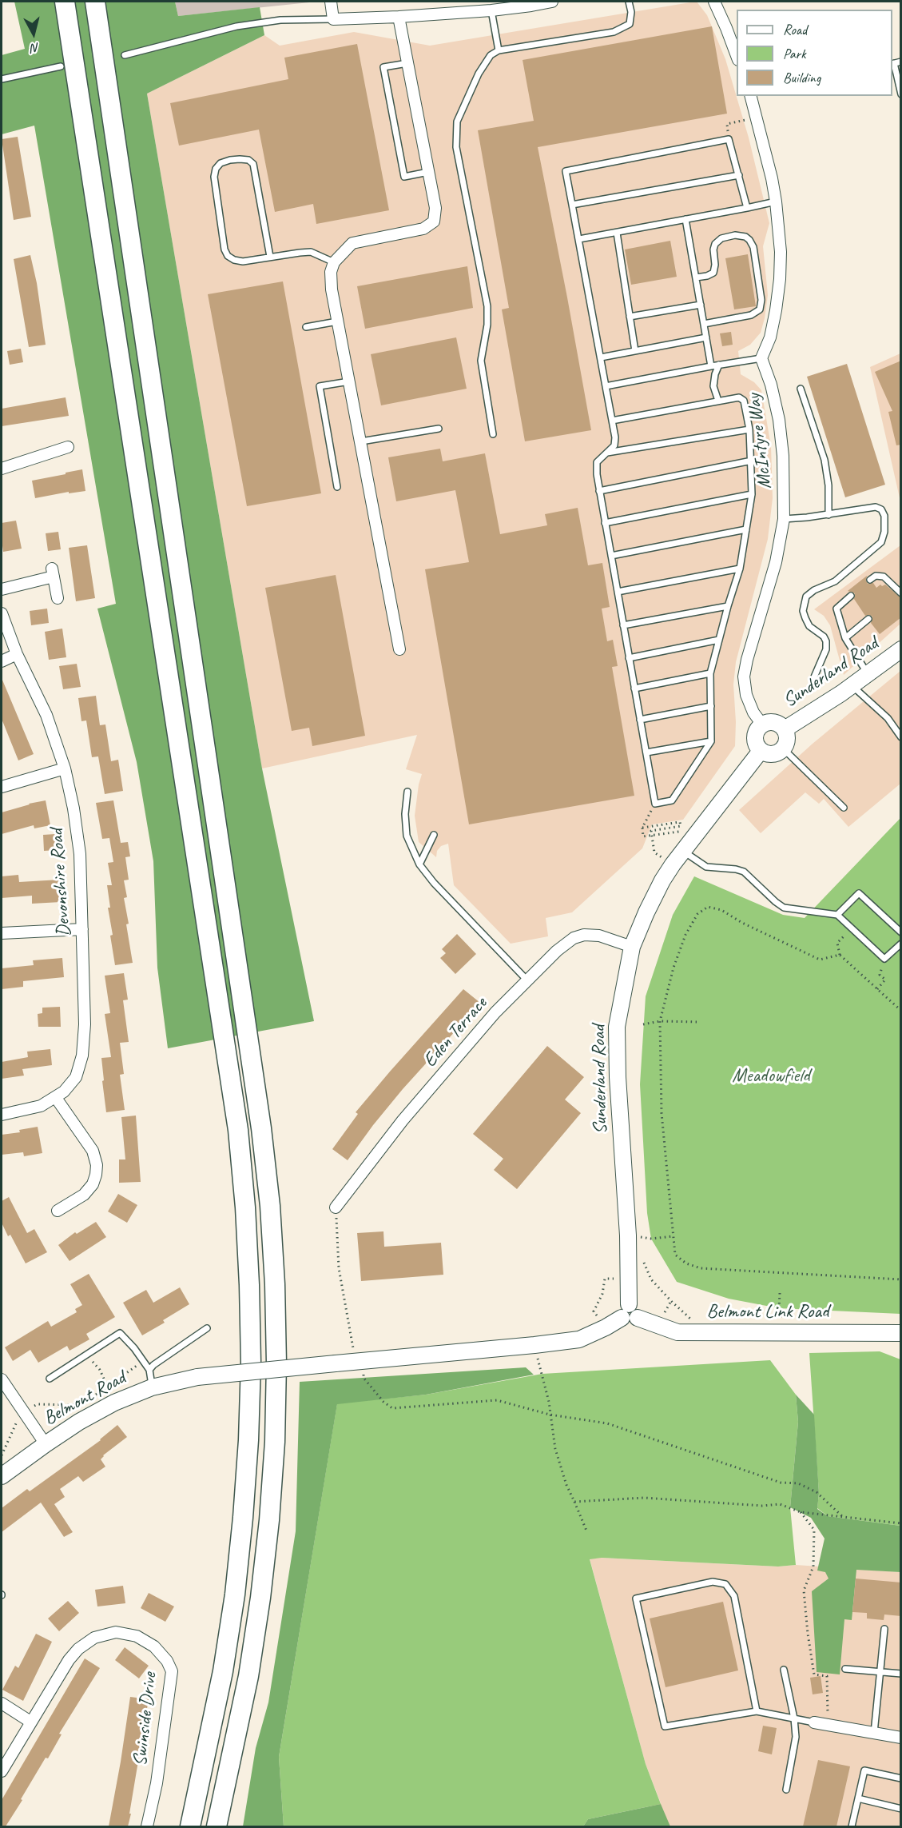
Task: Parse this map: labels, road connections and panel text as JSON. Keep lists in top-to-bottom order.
{
  "streets": {
    "street": [
      "McIntyre Way",
      "Sunderland Road",
      "Devonshire Road",
      "Eden Terrace",
      "Belmont Link Road",
      "Belmont Road",
      "Swinside Drive"
    ]
  },
  "crossings": [
    ["McIntyre Way", "Sunderland Road"],
    ["Sunderland Road", "Eden Terrace"],
    ["Sunderland Road", "Belmont Link Road"],
    ["Sunderland Road", "Belmont Road"],
    ["Belmont Link Road", "Belmont Road"]
  ],
  "parks": ["Meadowfield"],
  "legend": ["Road", "Park", "Building"],
  "north": "bottom"
}
